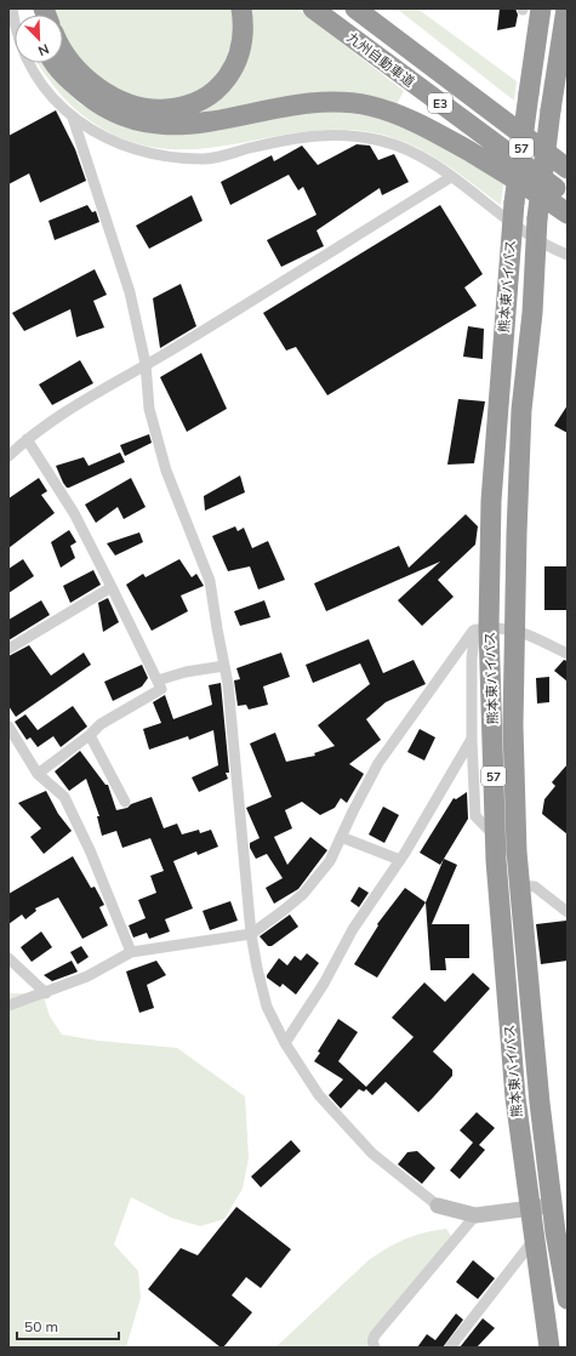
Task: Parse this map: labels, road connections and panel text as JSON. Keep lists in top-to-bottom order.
{
  "streets": {
    "highway": [
      "九州自動車道",
      "E3",
      "57",
      "熊本東バイパス"
    ]
  },
  "scale_bar": "50 m",
  "north": "bottom right"
}
